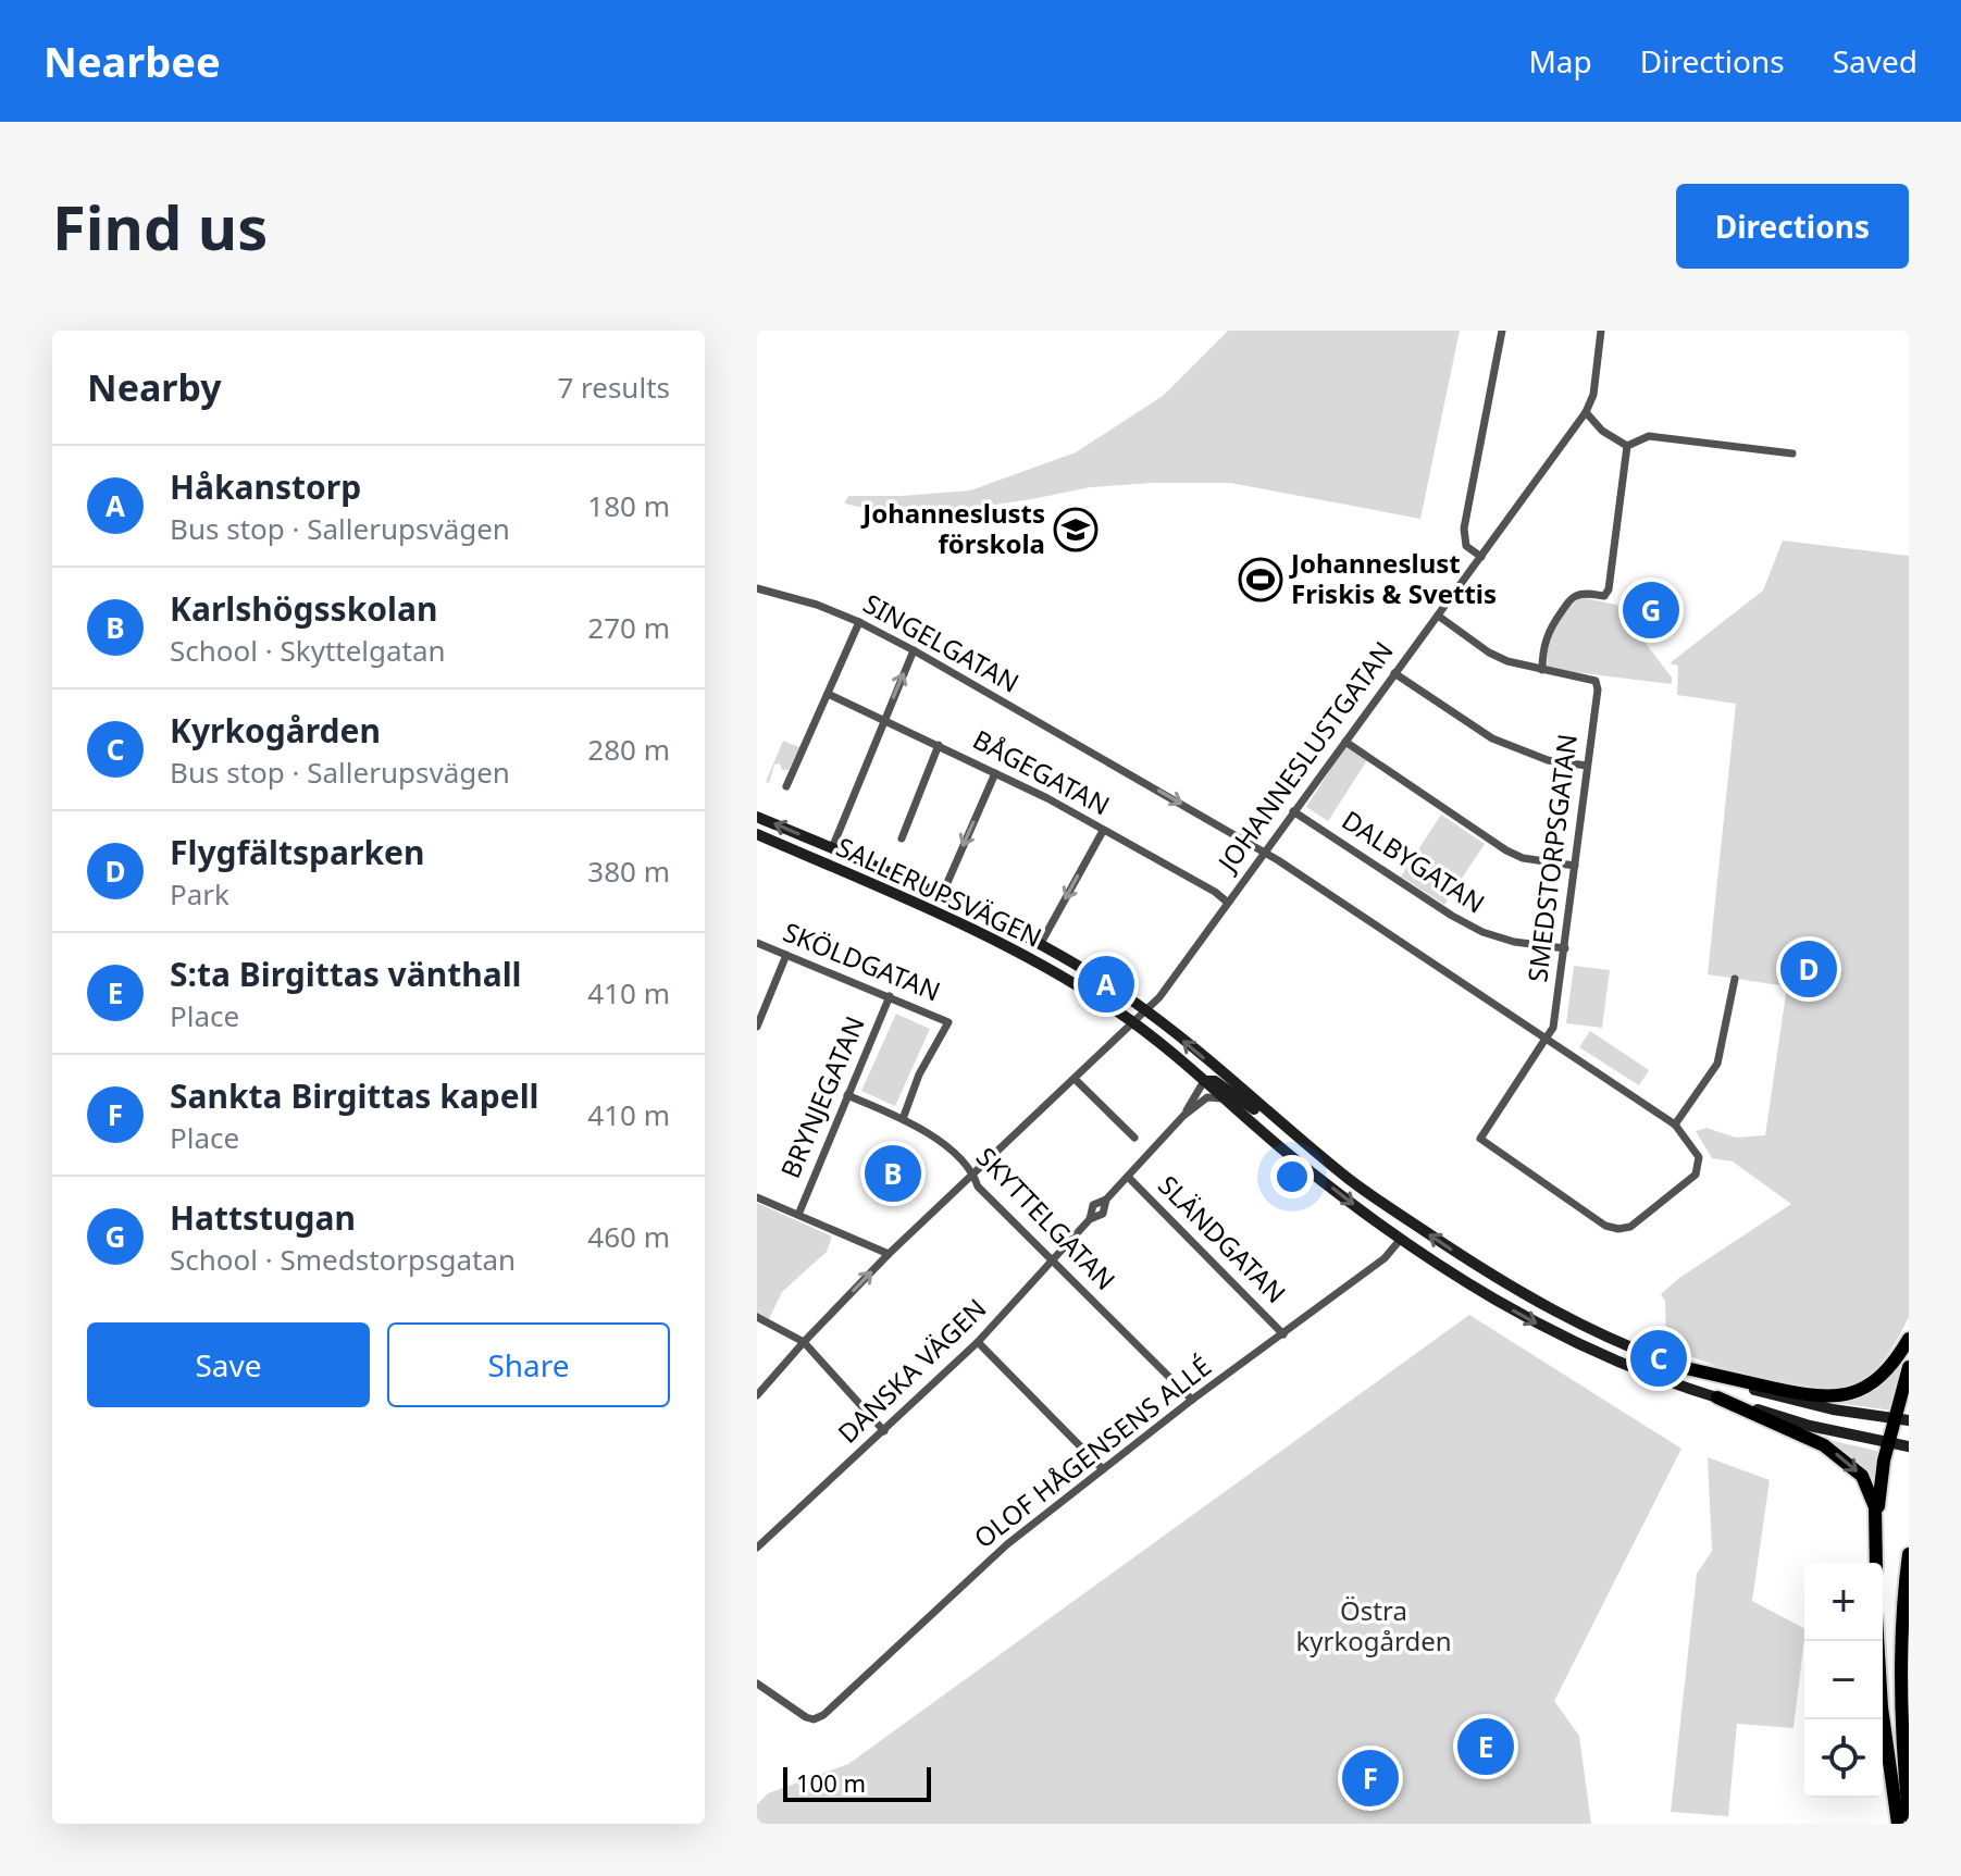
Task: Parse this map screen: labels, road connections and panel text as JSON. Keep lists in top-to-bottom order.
{
  "streets": {
    "main road": ["SALLERUPSVÄGEN"],
    "street": [
      "SINGELGATAN",
      "JOHANNESLUSTGATAN",
      "BÅGEGATAN",
      "SMEDSTORPSGATAN",
      "DALBYGATAN",
      "SKÖLDGATAN",
      "BRYNJEGATAN",
      "SKYTTELGATAN",
      "SLÄNDGATAN",
      "DANSKA VÄGEN",
      "OLOF HÅGENSENS ALLÉ"
    ]
  },
  "crossings": [
    ["SINGELGATAN", "JOHANNESLUSTGATAN"],
    ["SINGELGATAN", "SMEDSTORPSGATAN"],
    ["JOHANNESLUSTGATAN", "BÅGEGATAN"],
    ["JOHANNESLUSTGATAN", "DALBYGATAN"],
    ["JOHANNESLUSTGATAN", "SALLERUPSVÄGEN"],
    ["JOHANNESLUSTGATAN", "SKYTTELGATAN"],
    ["SMEDSTORPSGATAN", "DALBYGATAN"],
    ["SALLERUPSVÄGEN", "DANSKA VÄGEN"],
    ["SALLERUPSVÄGEN", "OLOF HÅGENSENS ALLÉ"],
    ["SKÖLDGATAN", "BRYNJEGATAN"],
    ["SKÖLDGATAN", "SKYTTELGATAN"],
    ["BRYNJEGATAN", "SKYTTELGATAN"],
    ["SKYTTELGATAN", "DANSKA VÄGEN"],
    ["SKYTTELGATAN", "OLOF HÅGENSENS ALLÉ"],
    ["SLÄNDGATAN", "DANSKA VÄGEN"],
    ["SLÄNDGATAN", "OLOF HÅGENSENS ALLÉ"]
  ],
  "one_way": ["SINGELGATAN"],
  "parks": ["Östra kyrkogården"],
  "places": {
    "school or university": ["Johanneslusts förskola"],
    "sports": ["Johanneslust Friskis & Svettis"]
  },
  "scale_bar": "100 m",
  "page": {
    "header": "Nearbee",
    "nav": ["Map", "Directions", "Saved"],
    "buttons": [
      "Directions",
      ["Save", "Share"]
    ],
    "title": "Find us",
    "heading": ["Nearby", "7 results"],
    "list": [
      {
        "mark": "A",
        "name": "Håkanstorp",
        "note": "Bus stop · Sallerupsvägen",
        "value": "180 m"
      },
      {
        "mark": "B",
        "name": "Karlshögsskolan",
        "note": "School · Skyttelgatan",
        "value": "270 m"
      },
      {
        "mark": "C",
        "name": "Kyrkogården",
        "note": "Bus stop · Sallerupsvägen",
        "value": "280 m"
      },
      {
        "mark": "D",
        "name": "Flygfältsparken",
        "note": "Park",
        "value": "380 m"
      },
      {
        "mark": "E",
        "name": "S:ta Birgittas vänthall",
        "note": "Place",
        "value": "410 m"
      },
      {
        "mark": "F",
        "name": "Sankta Birgittas kapell",
        "note": "Place",
        "value": "410 m"
      },
      {
        "mark": "G",
        "name": "Hattstugan",
        "note": "School · Smedstorpsgatan",
        "value": "460 m"
      }
    ],
    "pins": [
      "G",
      "D",
      "A",
      "B",
      "C",
      "E",
      "F"
    ],
    "map_buttons": ["+", "−"],
    "scale": "100 m"
  }
}
